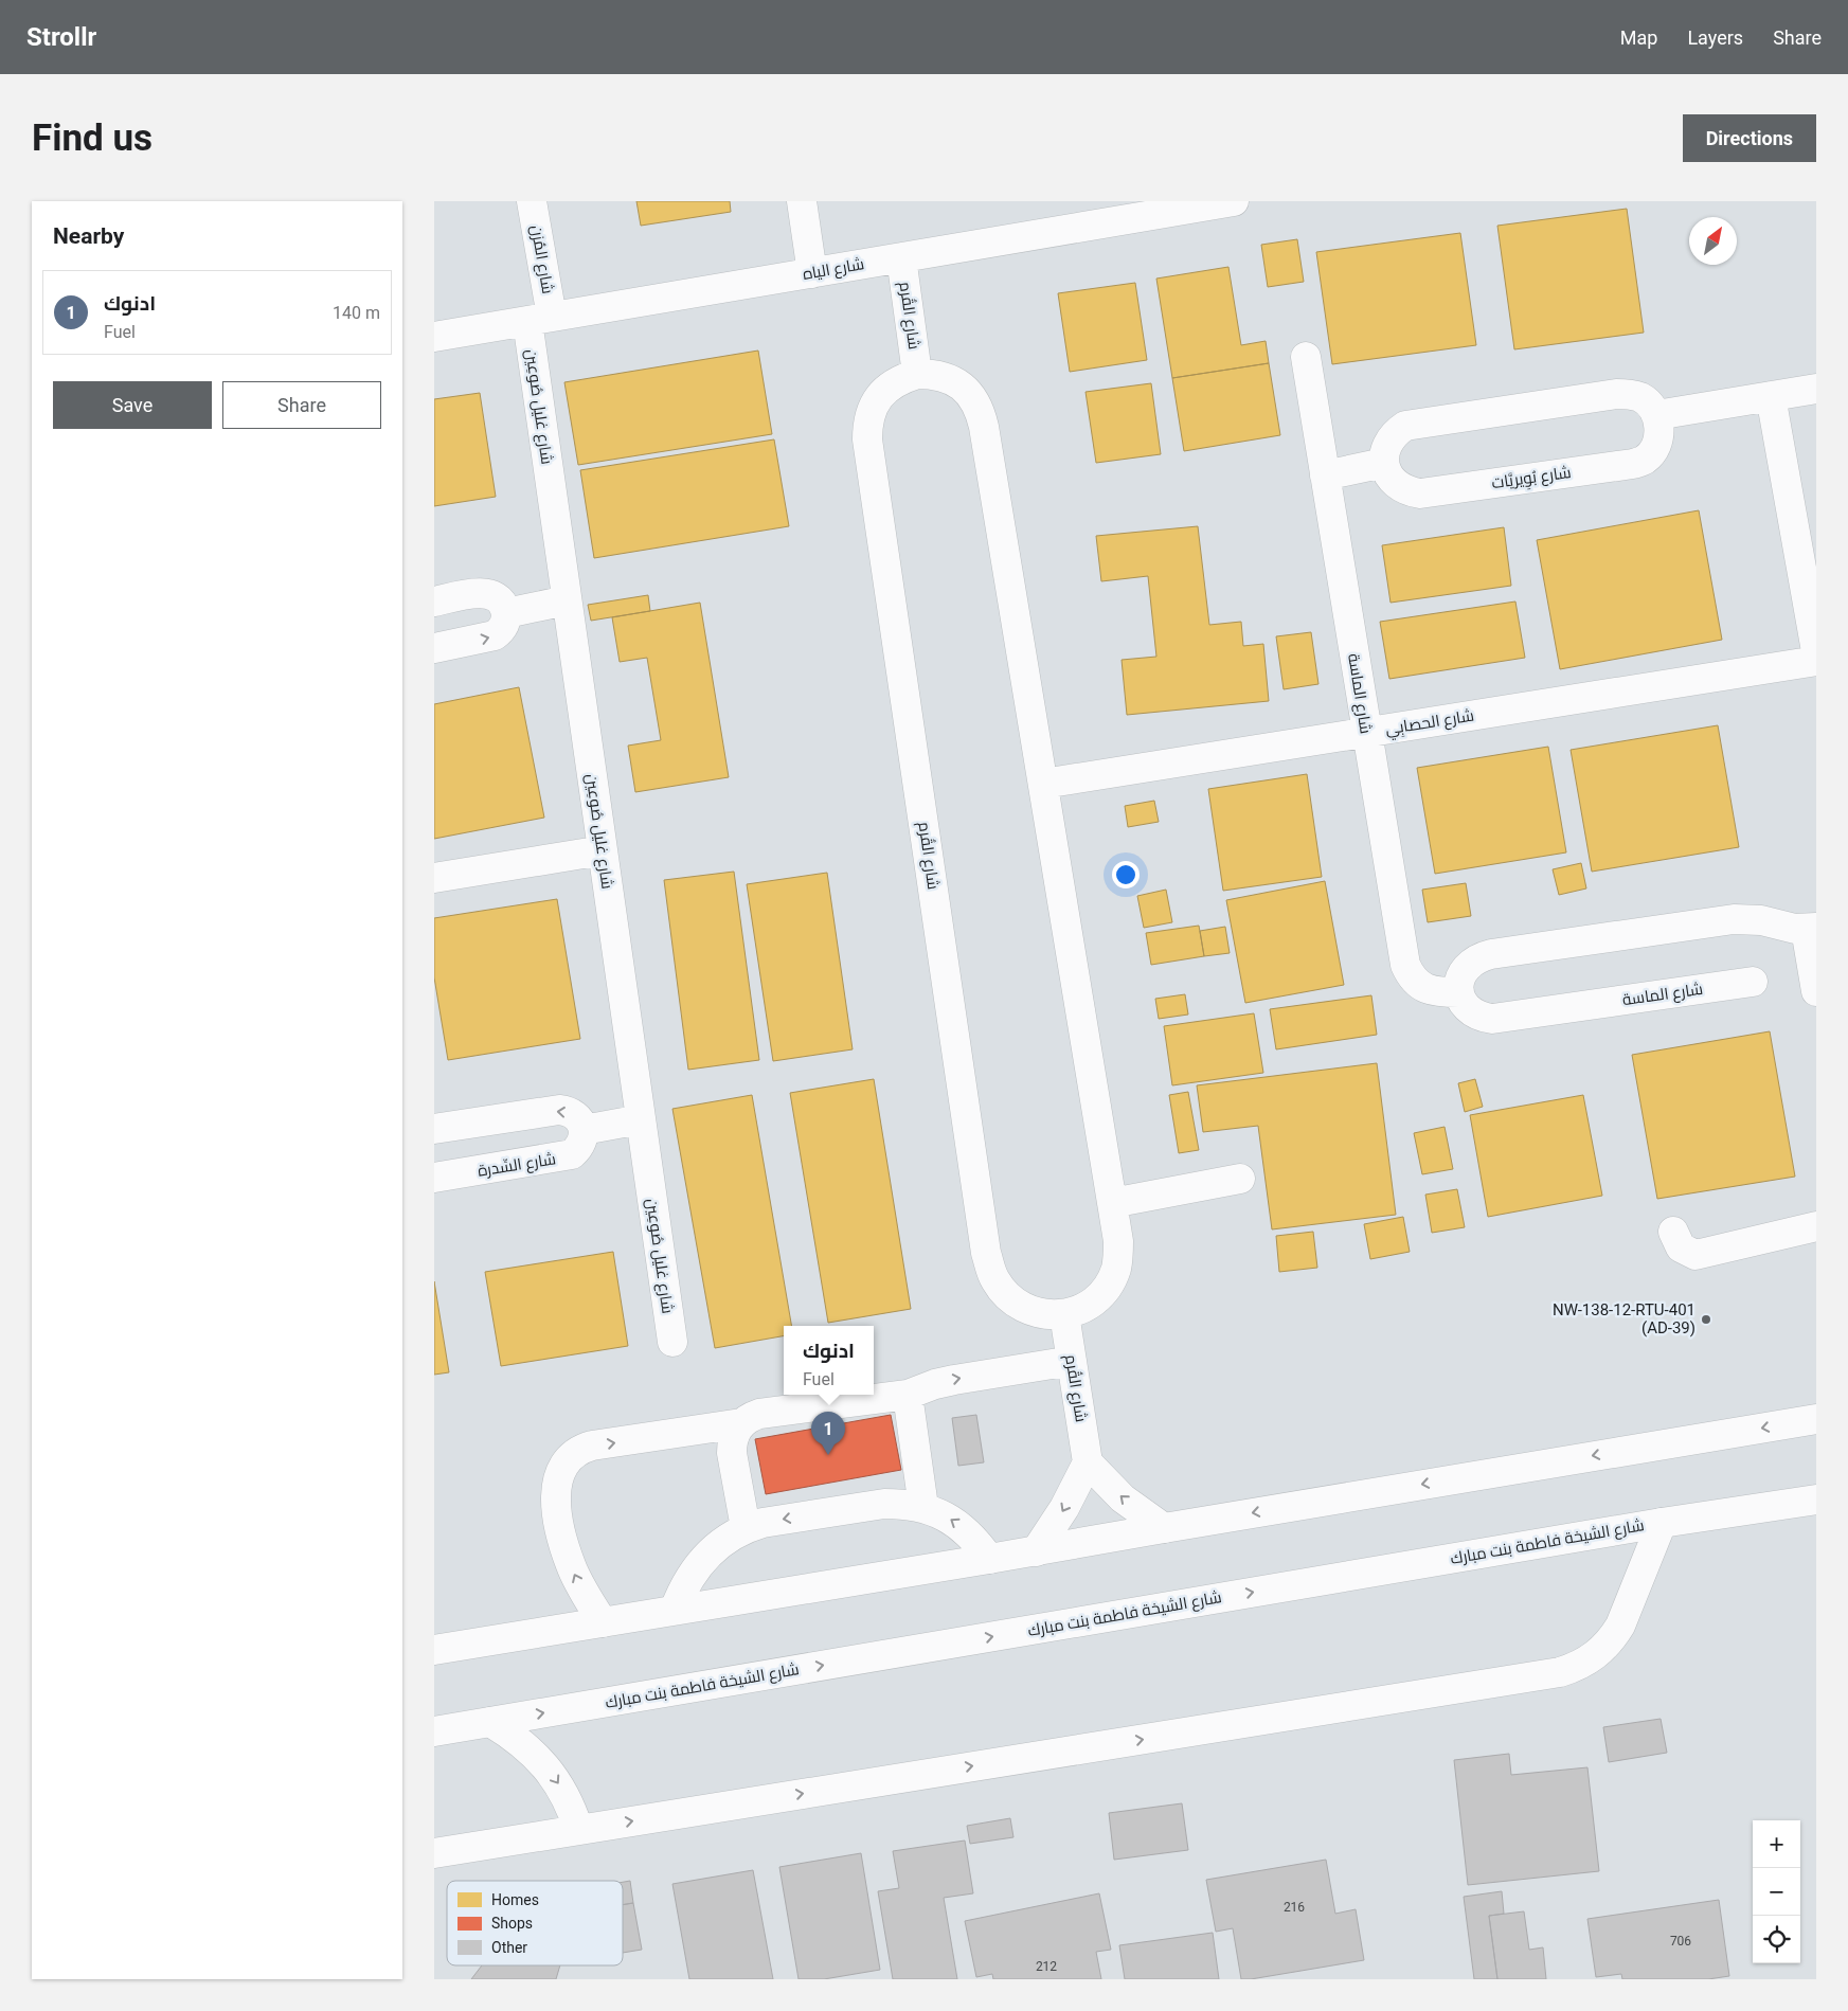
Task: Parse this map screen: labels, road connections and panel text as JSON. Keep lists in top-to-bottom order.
{
  "streets": {
    "street": [
      "شارع المُزن",
      "شارع الياه",
      "شارع القُرم",
      "شارع غليل صُوعِين",
      "شارع بُوِيريَّات",
      "شارع الماسة",
      "شارع الحصابِي",
      "شارع السِّدرة",
      "شارع الشيخة فاطمة بنت مبارك"
    ]
  },
  "crossings": [
    ["شارع المُزن", "شارع الياه"],
    ["شارع المُزن", "شارع غليل صُوعِين"],
    ["شارع الياه", "شارع القُرم"],
    ["شارع الياه", "شارع غليل صُوعِين"],
    ["شارع القُرم", "شارع الحصابِي"],
    ["شارع الماسة", "شارع الحصابِي"]
  ],
  "places": ["NW-138-12-RTU-401 (AD-39)"],
  "house_numbers": ["216", "706", "212"],
  "legend": ["Homes", "Shops", "Other"],
  "north": "top right",
  "page": {
    "header": "Strollr",
    "nav": ["Map", "Layers", "Share"],
    "buttons": [
      "Directions",
      ["Save", "Share"]
    ],
    "title": "Find us",
    "heading": "Nearby",
    "list": [
      {
        "mark": "1",
        "name": "ادنوك",
        "note": "Fuel",
        "value": "140 m"
      }
    ],
    "popup": ["ادنوك", "Fuel"],
    "pins": "1",
    "map_buttons": ["+", "−"]
  }
}
